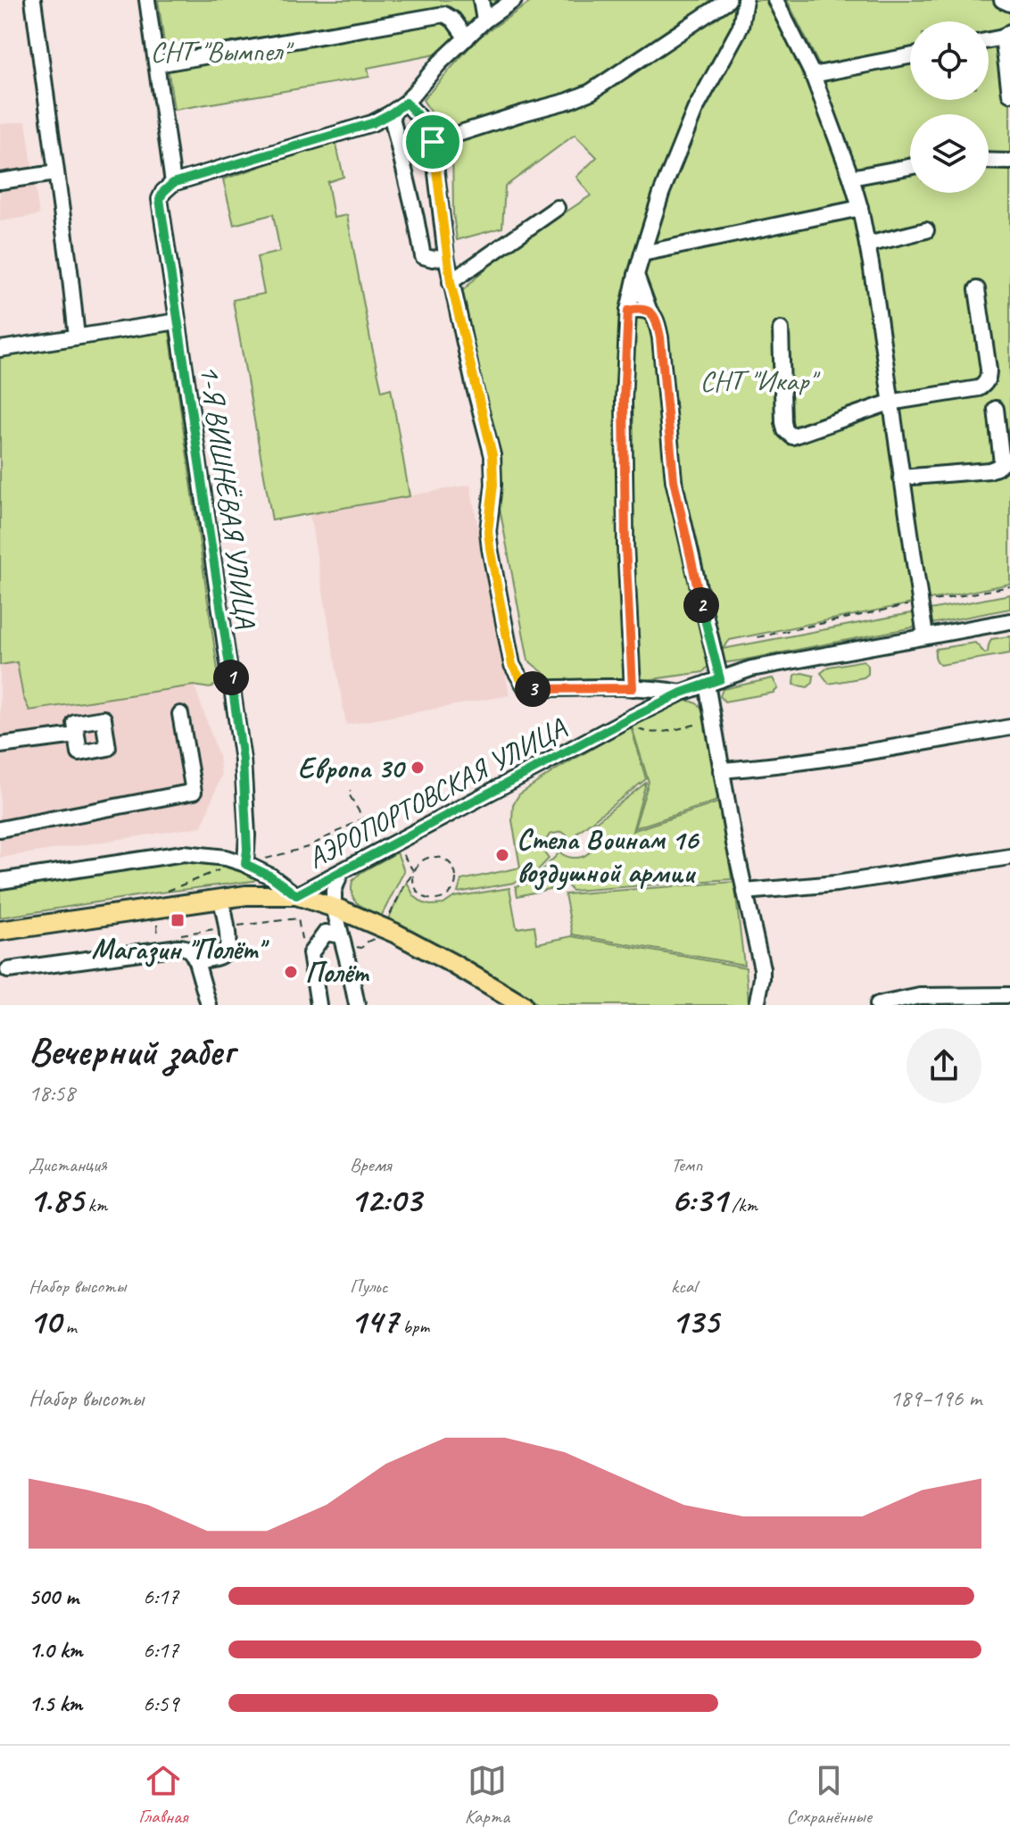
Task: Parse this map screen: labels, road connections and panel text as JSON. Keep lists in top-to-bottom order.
{
  "streets": {
    "street": ["1-Я ВИШНЁВАЯ УЛИЦА", "АЭРОПОРТОВСКАЯ УЛИЦА"]
  },
  "parks": ["СНТ \"Вымпел\"", "СНТ \"Икар\""],
  "places": {
    "other": ["Европа 30", "Стела Воинам 16 воздушной армии", "Полёт"],
    "transit": ["Магазин \"Полёт\""]
  },
  "page": {
    "pins": ["2", "1", "3"],
    "heading": ["Вечерний забег", "18:58"],
    "stats": [
      ["Дистанция", "1.85 km"],
      ["Время", "12:03"],
      ["Темп", "6:31 /km"],
      ["Набор высоты", "10 m"],
      ["Пульс", "147 bpm"],
      ["kcal", "135"]
    ],
    "chart": ["Набор высоты", "189–196 m"],
    "list": [
      {
        "name": "500 m",
        "note": "6:17"
      },
      {
        "name": "1.0 km",
        "note": "6:17"
      },
      {
        "name": "1.5 km",
        "note": "6:59"
      }
    ],
    "tabs": ["Главная", "Карта", "Сохранённые"]
  }
}
